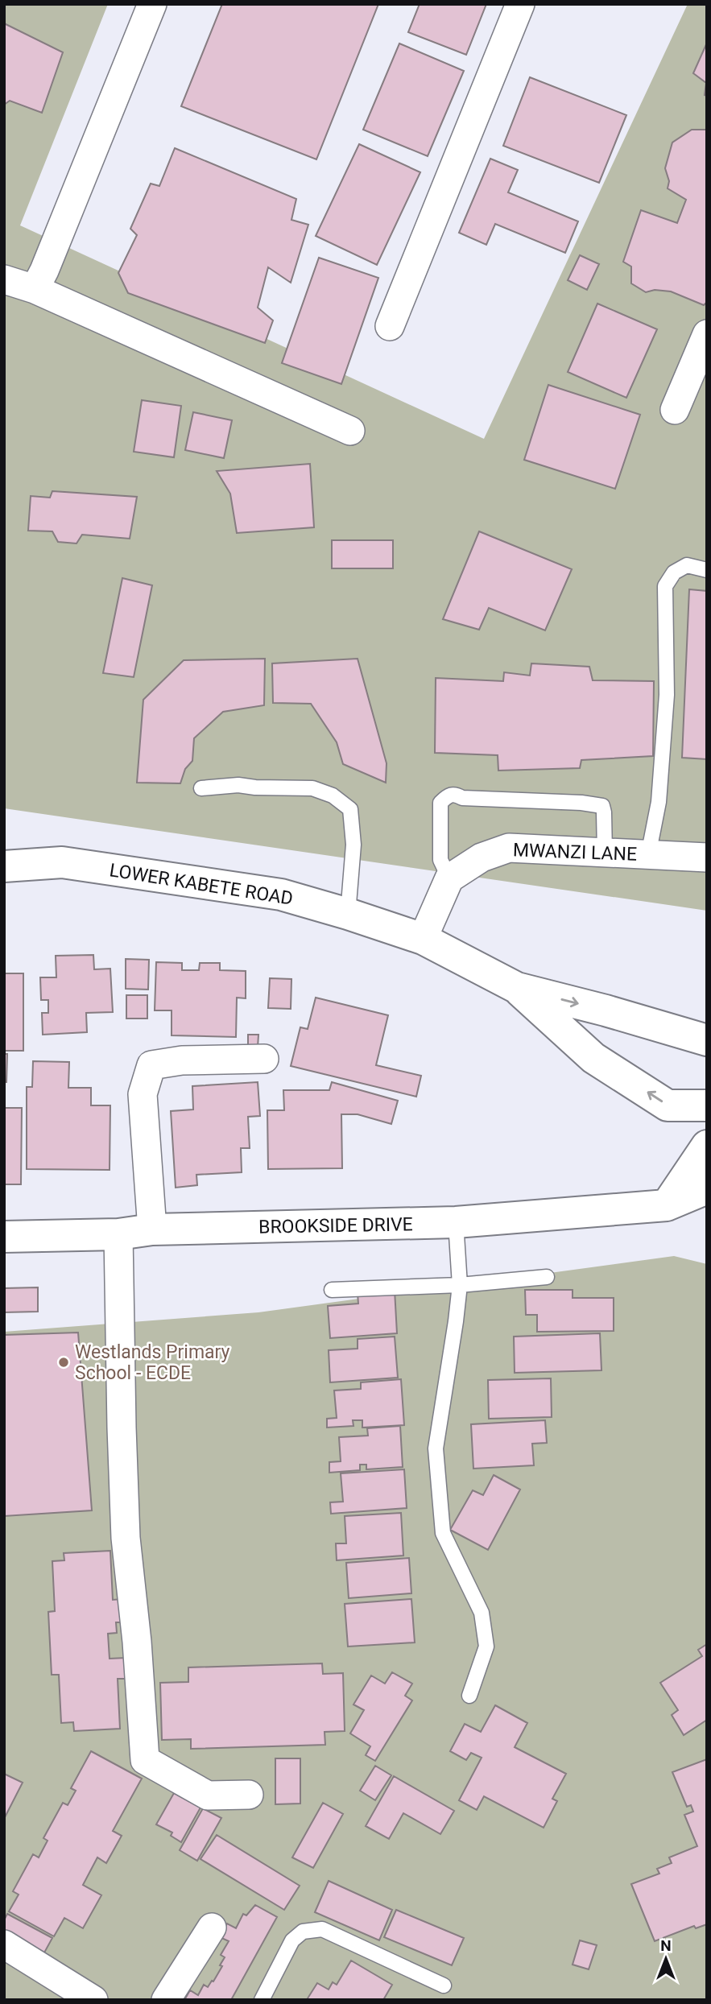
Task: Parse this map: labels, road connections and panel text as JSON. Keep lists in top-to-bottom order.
{
  "streets": {
    "main road": ["LOWER KABETE ROAD", "BROOKSIDE DRIVE"],
    "street": ["MWANZI LANE"]
  },
  "places": ["Westlands Primary School - ECDE"],
  "north": "top"
}
